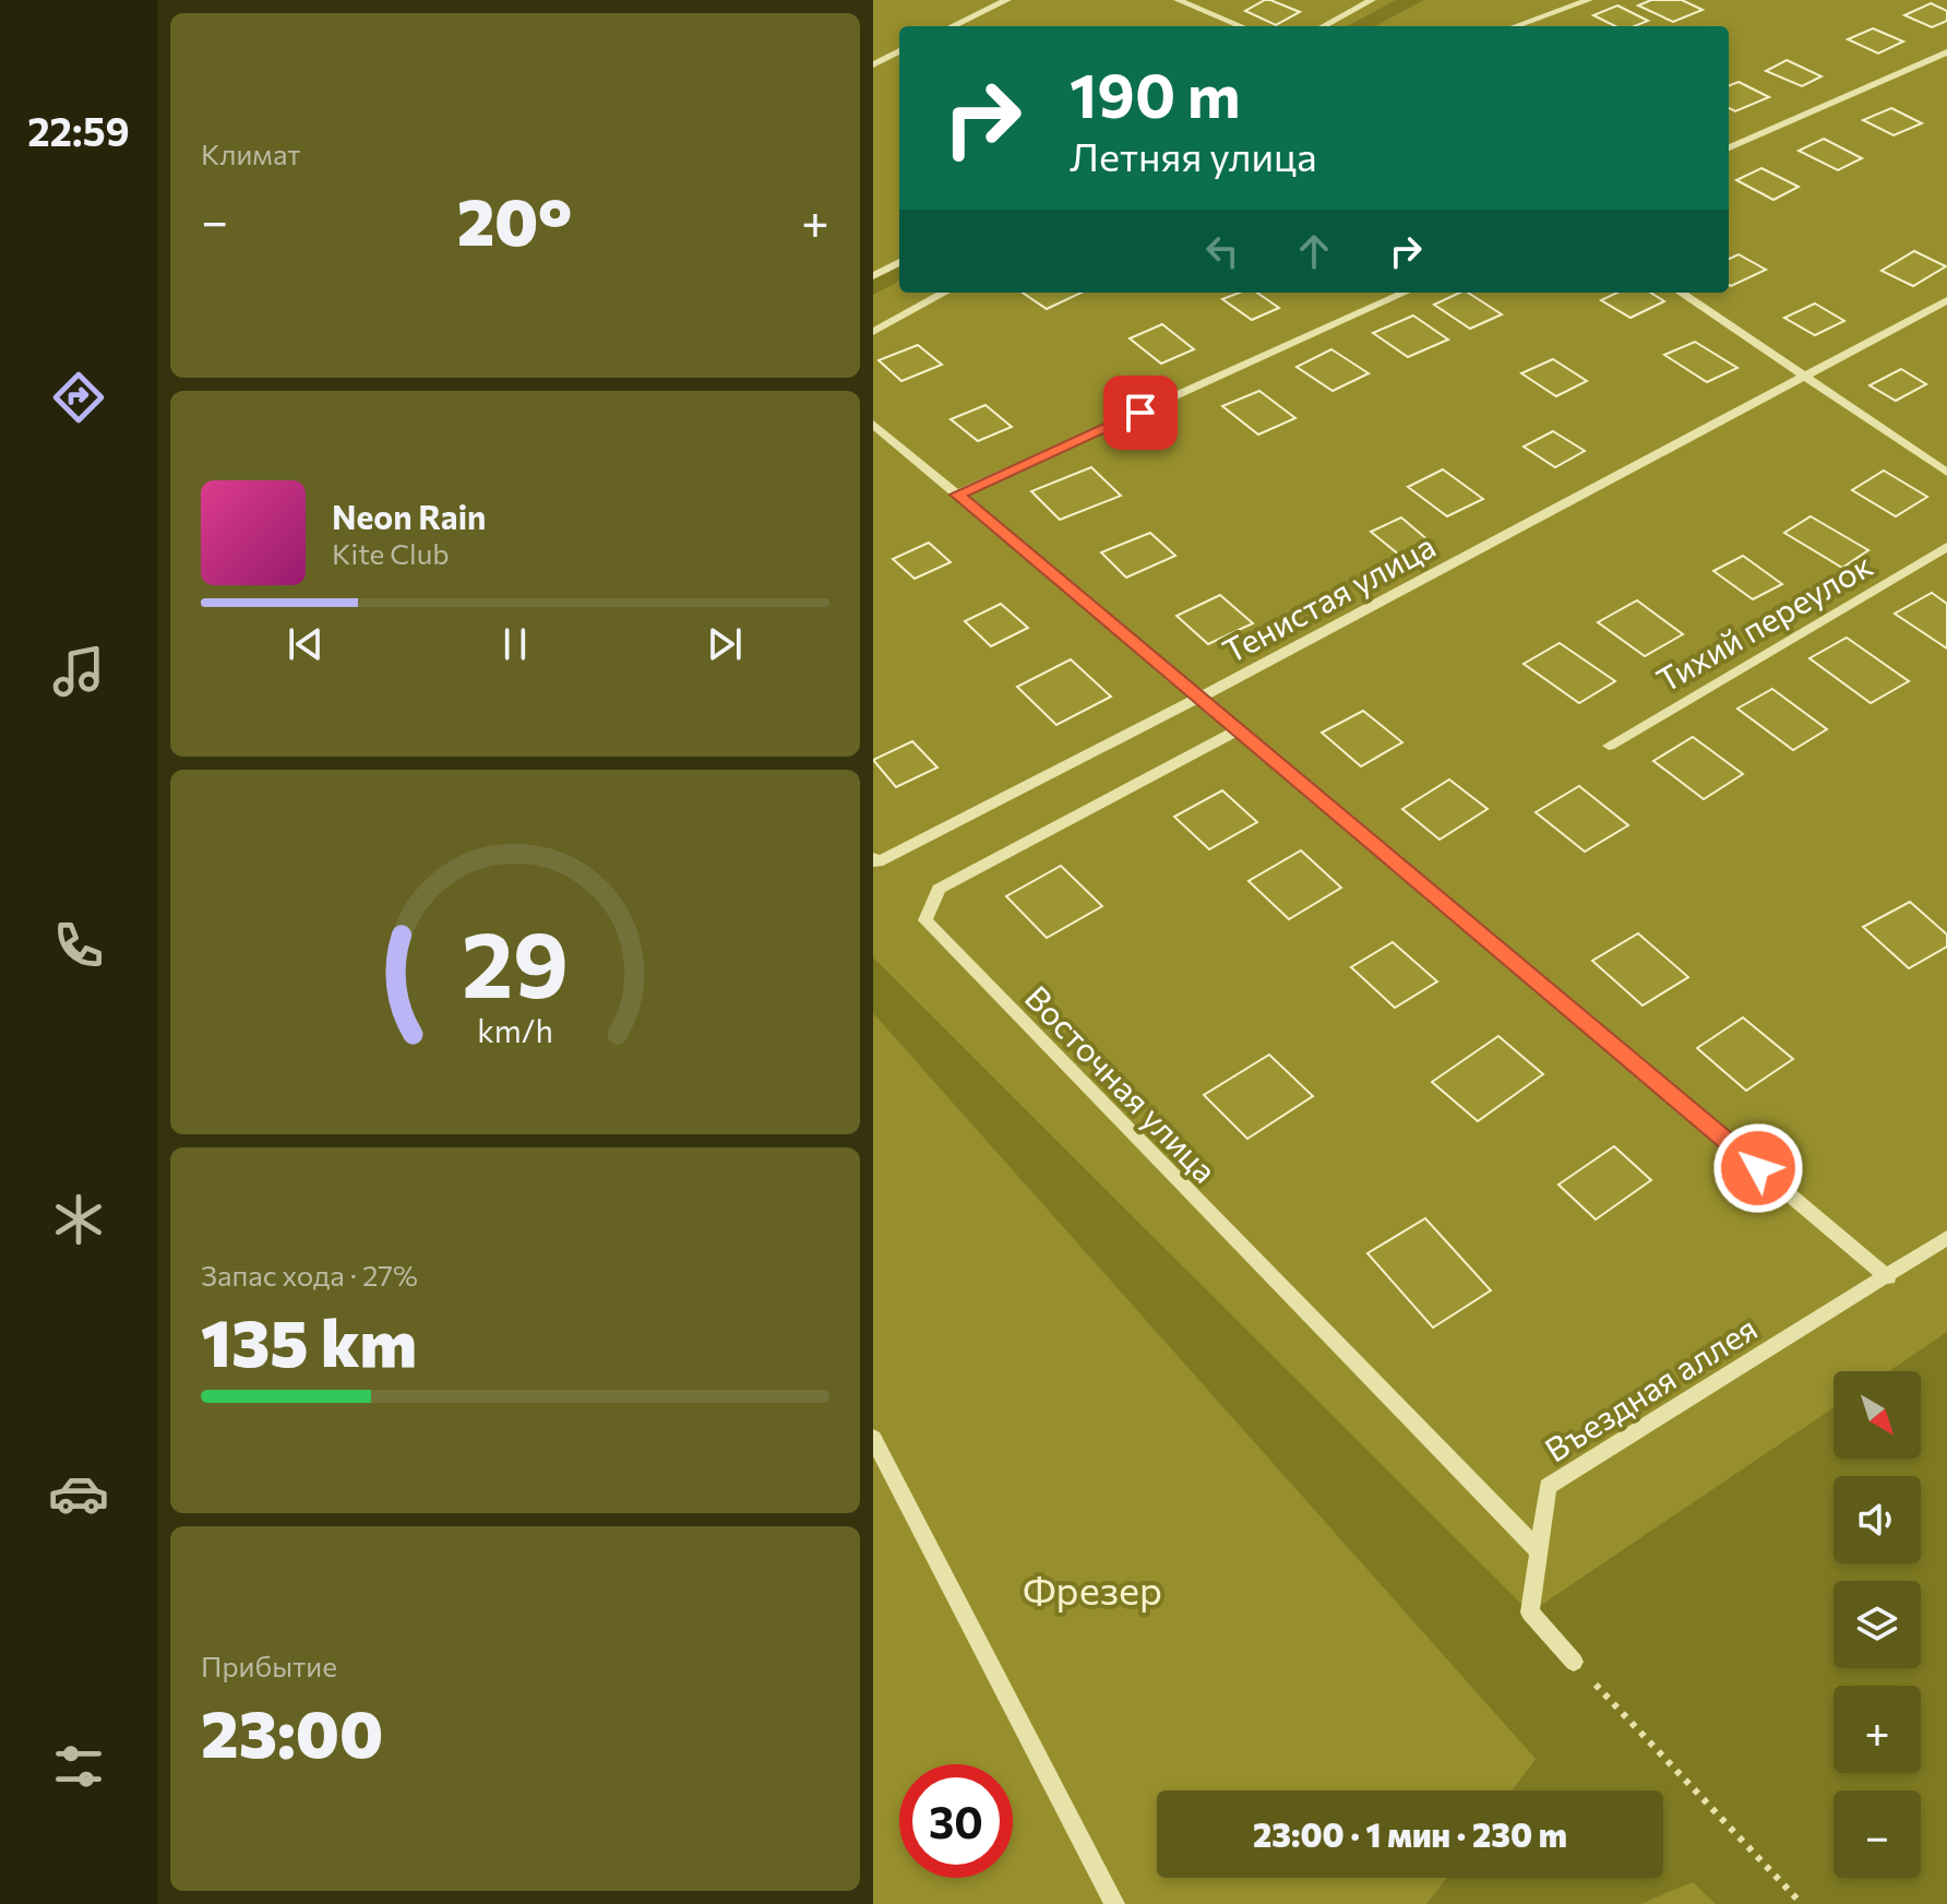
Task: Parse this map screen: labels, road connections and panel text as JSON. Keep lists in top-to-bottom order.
{
  "streets": {
    "street": [
      "Тенистая улица",
      "Тихий переулок",
      "Восточная улица",
      "Въездная аллея"
    ]
  },
  "crossings": [
    ["Восточная улица", "Въездная аллея"]
  ],
  "parks": ["Фрезер"],
  "north": "bottom right",
  "page": {
    "tabs": "22:59",
    "tile": [
      "Климат",
      ["Запас хода · 27%", "135 km"],
      ["Прибытие", "23:00"]
    ],
    "turn": ["190 m", "Летняя улица"],
    "heat": ["−", "20°", "+"],
    "song": ["Neon Rain", "Kite Club"],
    "map_buttons": ["+", "−"],
    "limit": "30",
    "trip": "23:00 · 1 мин · 230 m",
    "gauge": ["29", "km/h"]
  }
}
